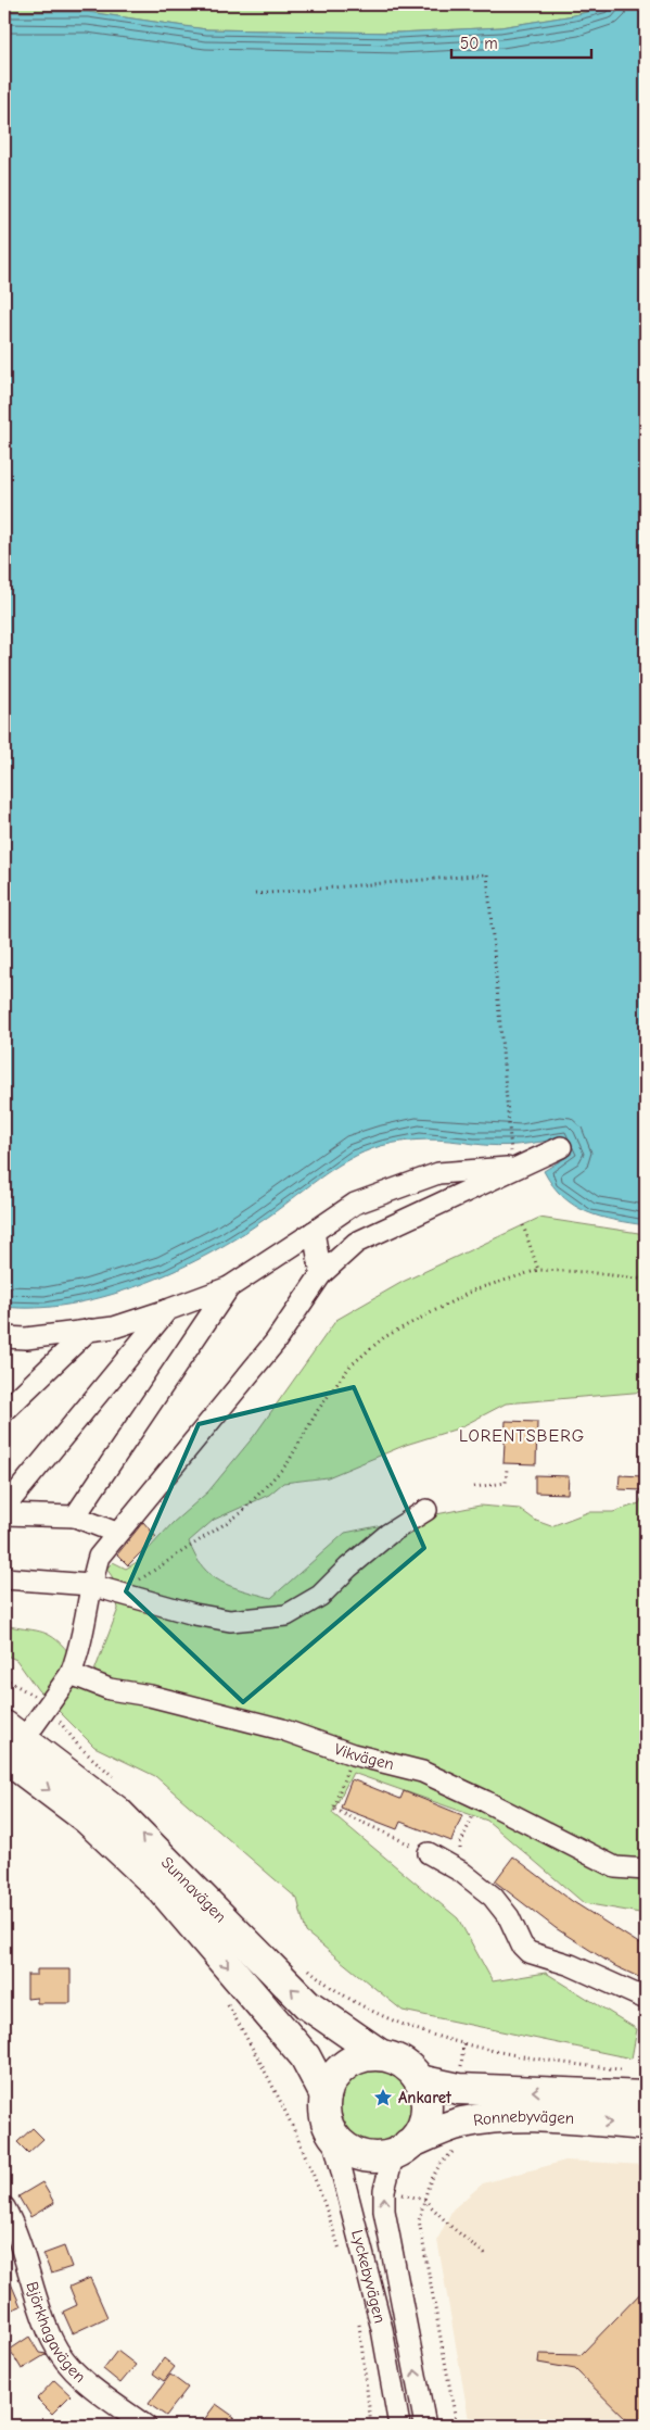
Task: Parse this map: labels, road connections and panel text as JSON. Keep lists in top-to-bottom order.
{
  "streets": {
    "highway": ["Sunnavägen", "Ronnebyvägen"],
    "street": ["Vikvägen", "Lyckebyvägen", "Björkhagavägen"]
  },
  "crossings": [
    ["Sunnavägen", "Ronnebyvägen"],
    ["Sunnavägen", "Lyckebyvägen"],
    ["Ronnebyvägen", "Lyckebyvägen"]
  ],
  "districts": ["LORENTSBERG"],
  "places": {
    "place": ["Ankaret"]
  },
  "scale_bar": "50 m"
}
